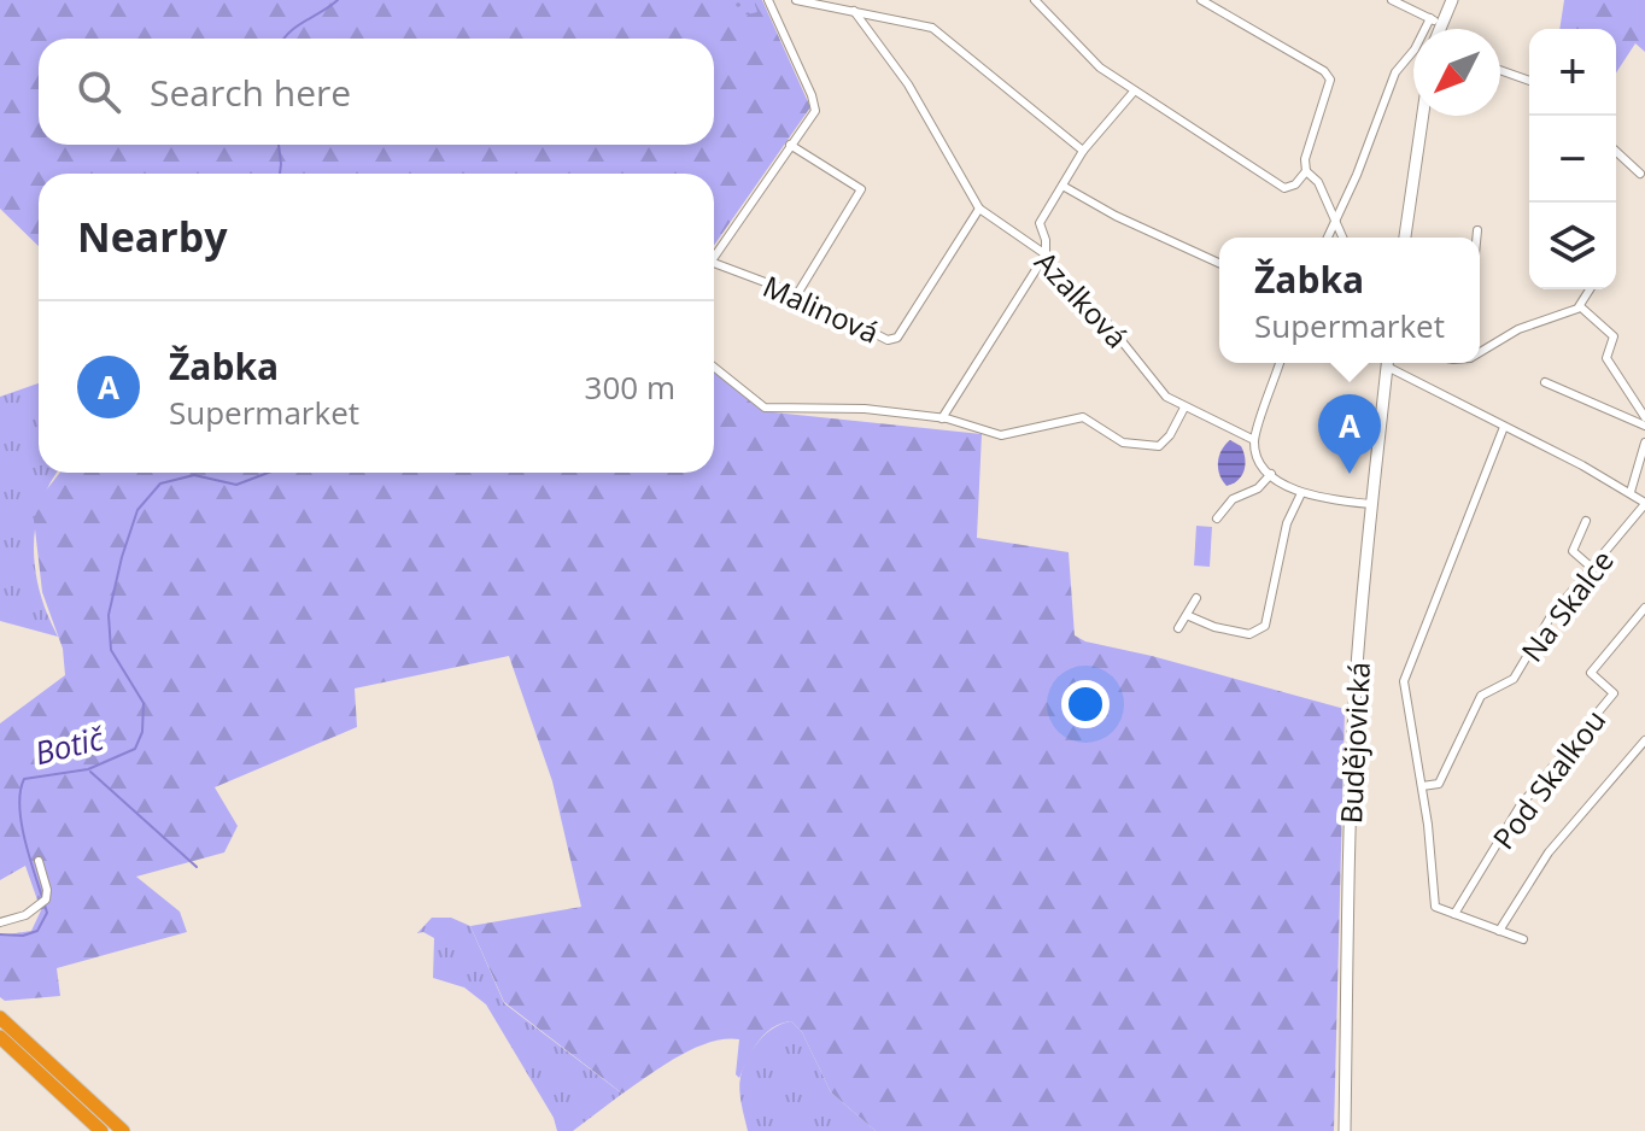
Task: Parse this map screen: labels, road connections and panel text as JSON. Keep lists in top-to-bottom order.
{
  "streets": {
    "main road": ["Budějovická"],
    "street": [
      "Azalková",
      "Malinová",
      "Na Skalce",
      "Pod Skalkou"
    ]
  },
  "crossings": [
    ["Azalková", "Malinová"]
  ],
  "water": ["Botič"],
  "north": "bottom left",
  "page": {
    "map_buttons": ["+", "−"],
    "search": "Search here",
    "heading": "Nearby",
    "popup": ["Žabka", "Supermarket"],
    "list": [
      {
        "mark": "A",
        "name": "Žabka",
        "note": "Supermarket",
        "value": "300 m"
      }
    ],
    "pins": "A"
  }
}
